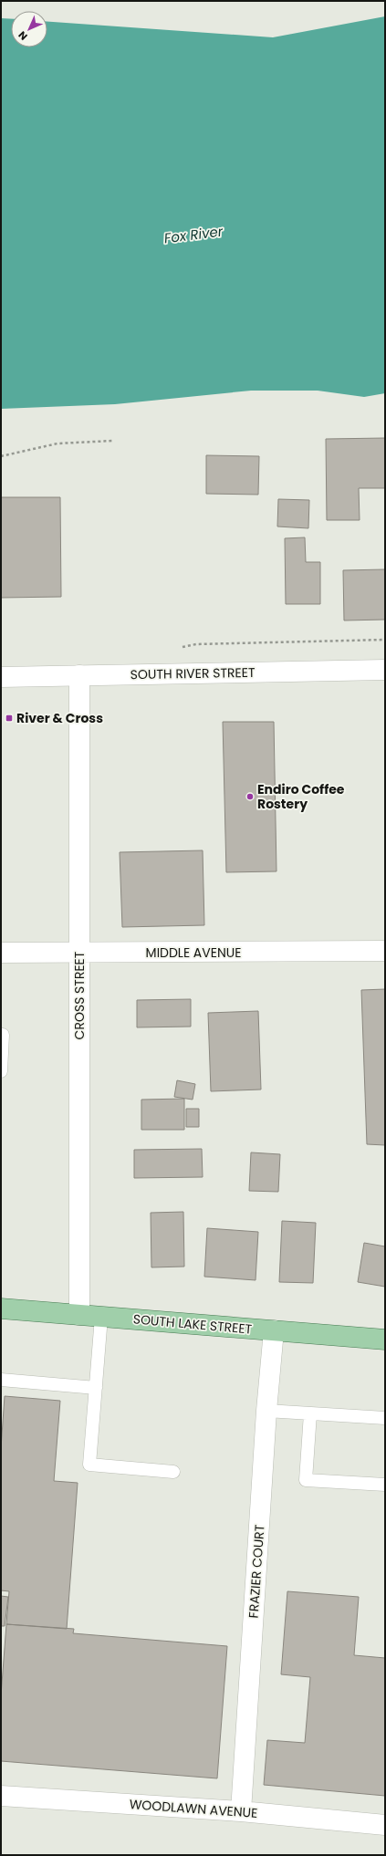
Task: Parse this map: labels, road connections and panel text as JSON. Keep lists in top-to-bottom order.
{
  "streets": {
    "main road": ["SOUTH LAKE STREET"],
    "street": [
      "SOUTH RIVER STREET",
      "MIDDLE AVENUE",
      "CROSS STREET",
      "FRAZIER COURT",
      "WOODLAWN AVENUE"
    ]
  },
  "crossings": [
    ["SOUTH RIVER STREET", "CROSS STREET"],
    ["MIDDLE AVENUE", "CROSS STREET"],
    ["CROSS STREET", "SOUTH LAKE STREET"],
    ["SOUTH LAKE STREET", "FRAZIER COURT"],
    ["FRAZIER COURT", "WOODLAWN AVENUE"]
  ],
  "water": ["Fox River"],
  "places": {
    "transit": ["River & Cross"],
    "other": ["Endiro Coffee Rostery"]
  },
  "north": "bottom left"
}
